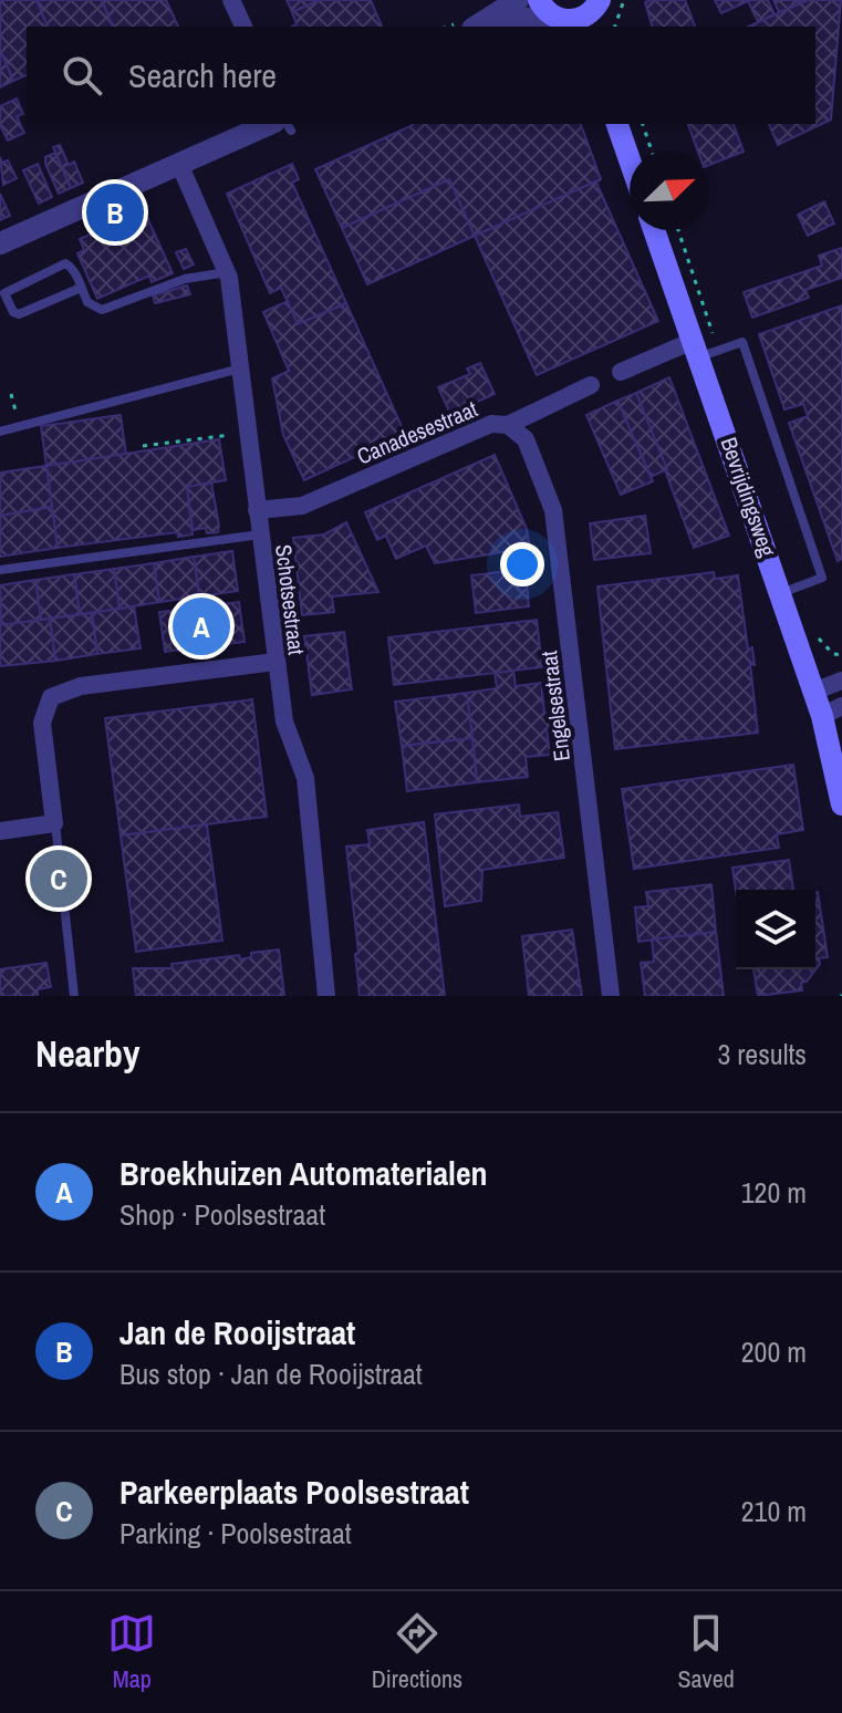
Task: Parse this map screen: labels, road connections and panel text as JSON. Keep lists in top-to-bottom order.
{
  "streets": {
    "main road": ["Bevrijdingsweg"],
    "street": ["Canadesestraat", "Schotsestraat", "Engelsestraat"]
  },
  "crossings": [
    ["Canadesestraat", "Schotsestraat"],
    ["Canadesestraat", "Engelsestraat"]
  ],
  "north": "top right",
  "page": {
    "search": "Search here",
    "pins": ["B", "A", "C"],
    "heading": ["Nearby", "3 results"],
    "list": [
      {
        "mark": "A",
        "name": "Broekhuizen Automaterialen",
        "note": "Shop · Poolsestraat",
        "value": "120 m"
      },
      {
        "mark": "B",
        "name": "Jan de Rooijstraat",
        "note": "Bus stop · Jan de Rooijstraat",
        "value": "200 m"
      },
      {
        "mark": "C",
        "name": "Parkeerplaats Poolsestraat",
        "note": "Parking · Poolsestraat",
        "value": "210 m"
      }
    ],
    "nav": ["Map", "Directions", "Saved"]
  }
}
